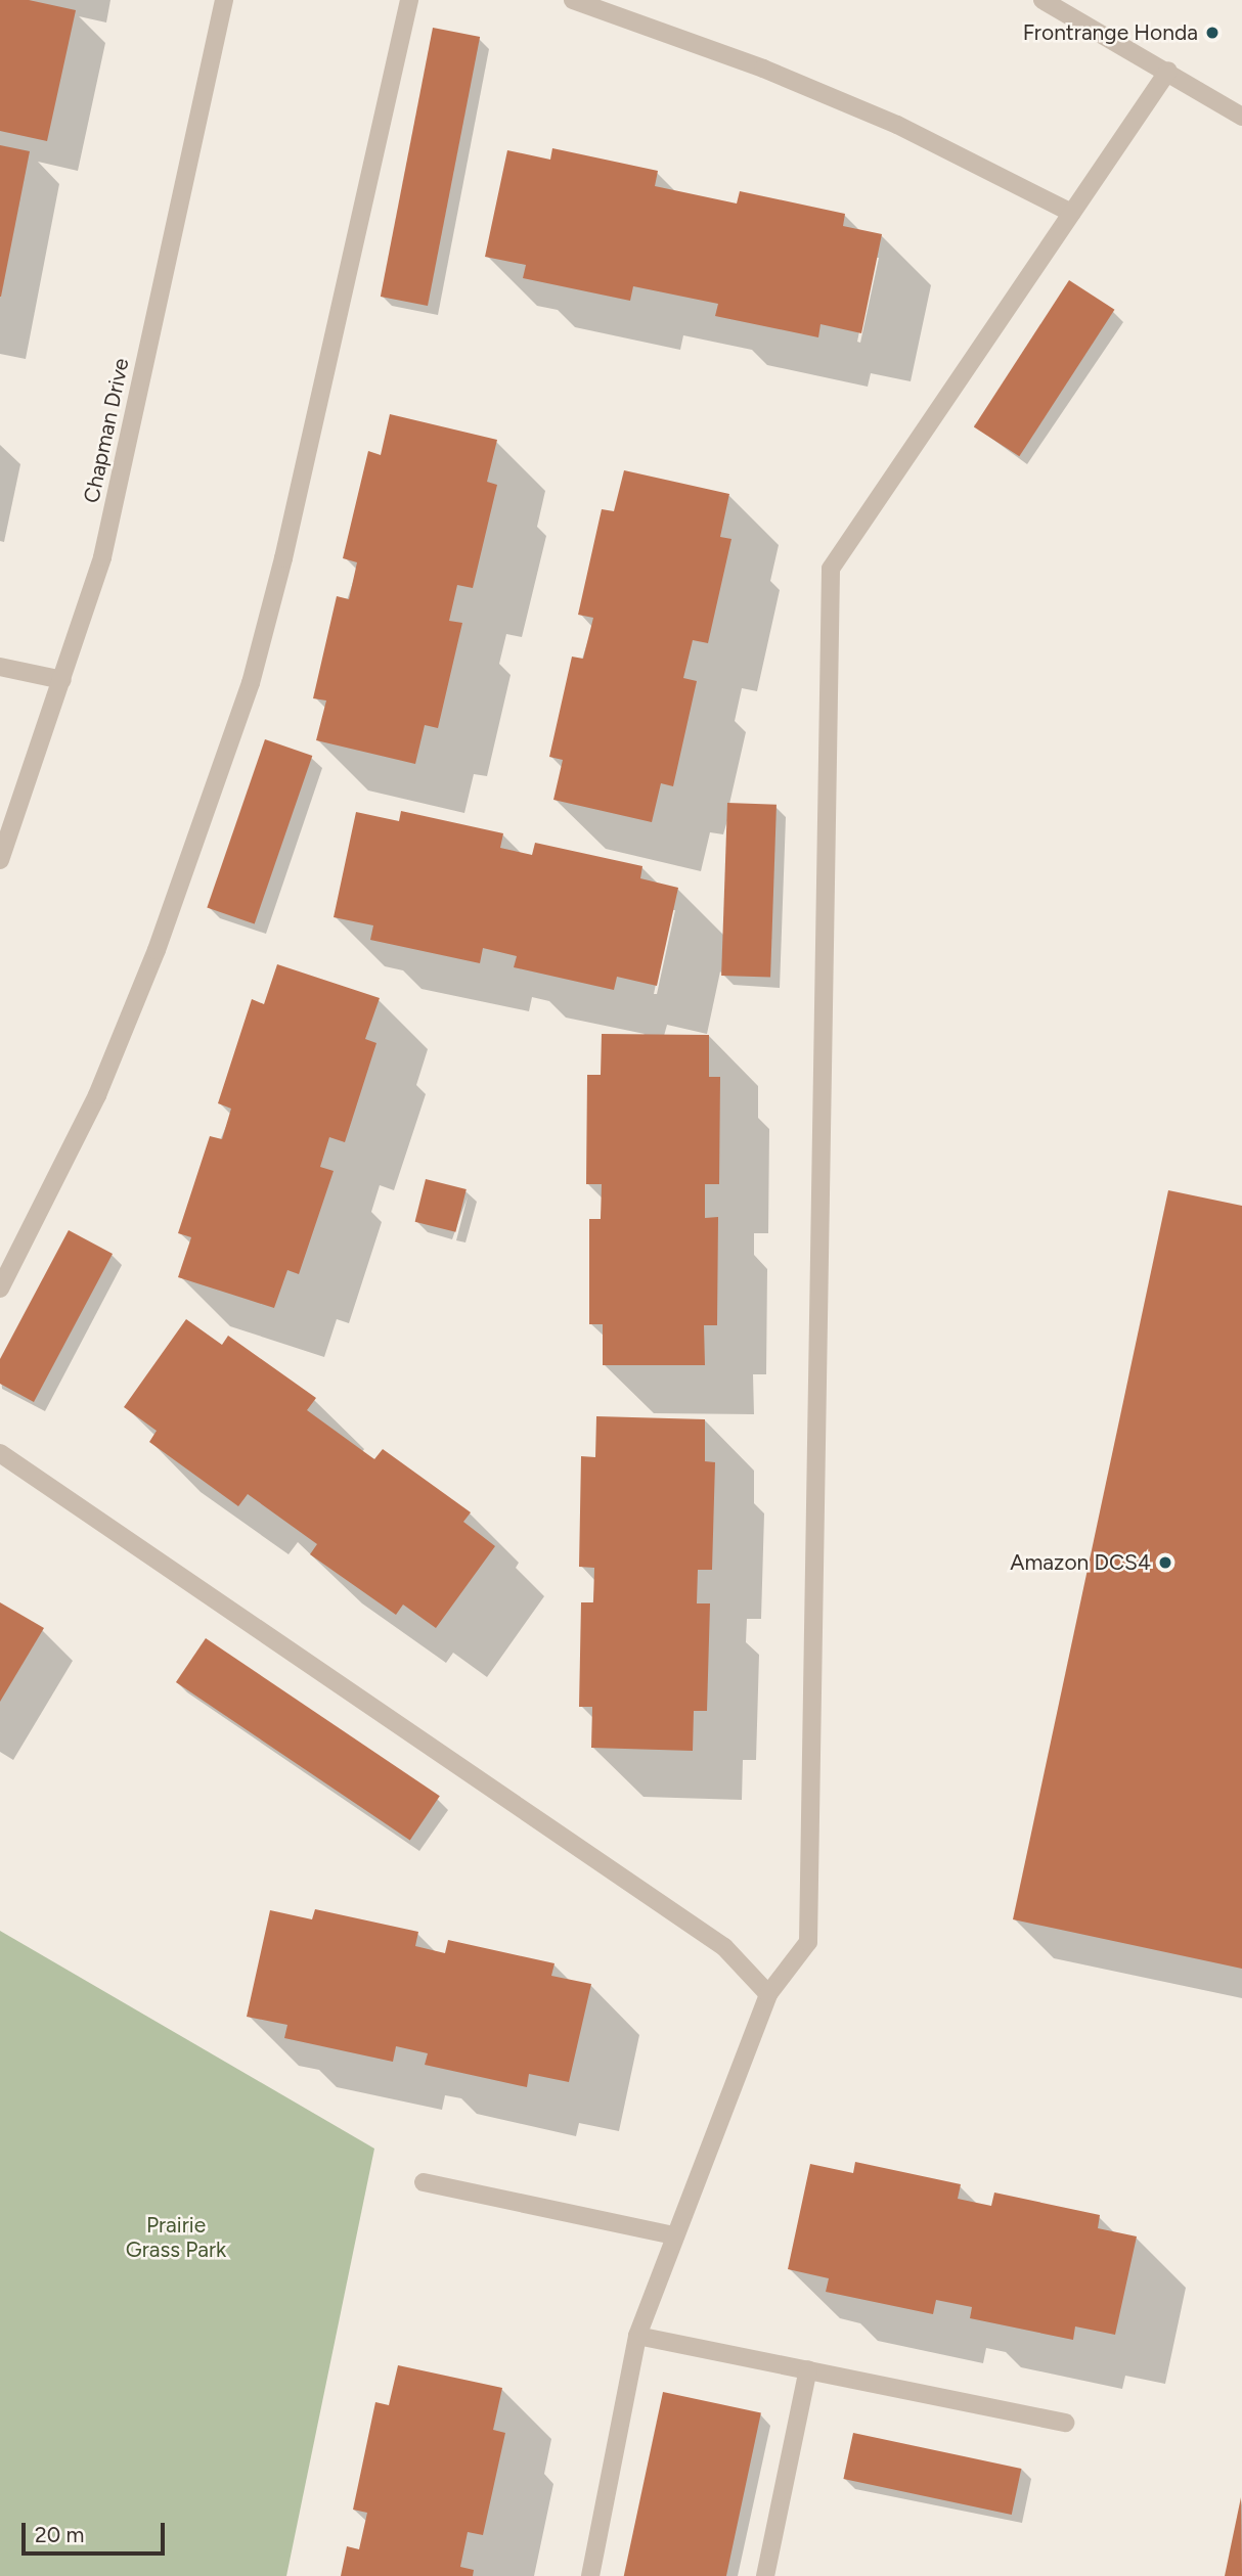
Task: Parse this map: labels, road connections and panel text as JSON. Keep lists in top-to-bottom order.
{
  "streets": {
    "street": ["Chapman Drive"]
  },
  "parks": ["Prairie Grass Park"],
  "places": ["Frontrange Honda", "Amazon DCS4"],
  "scale_bar": "20 m"
}
